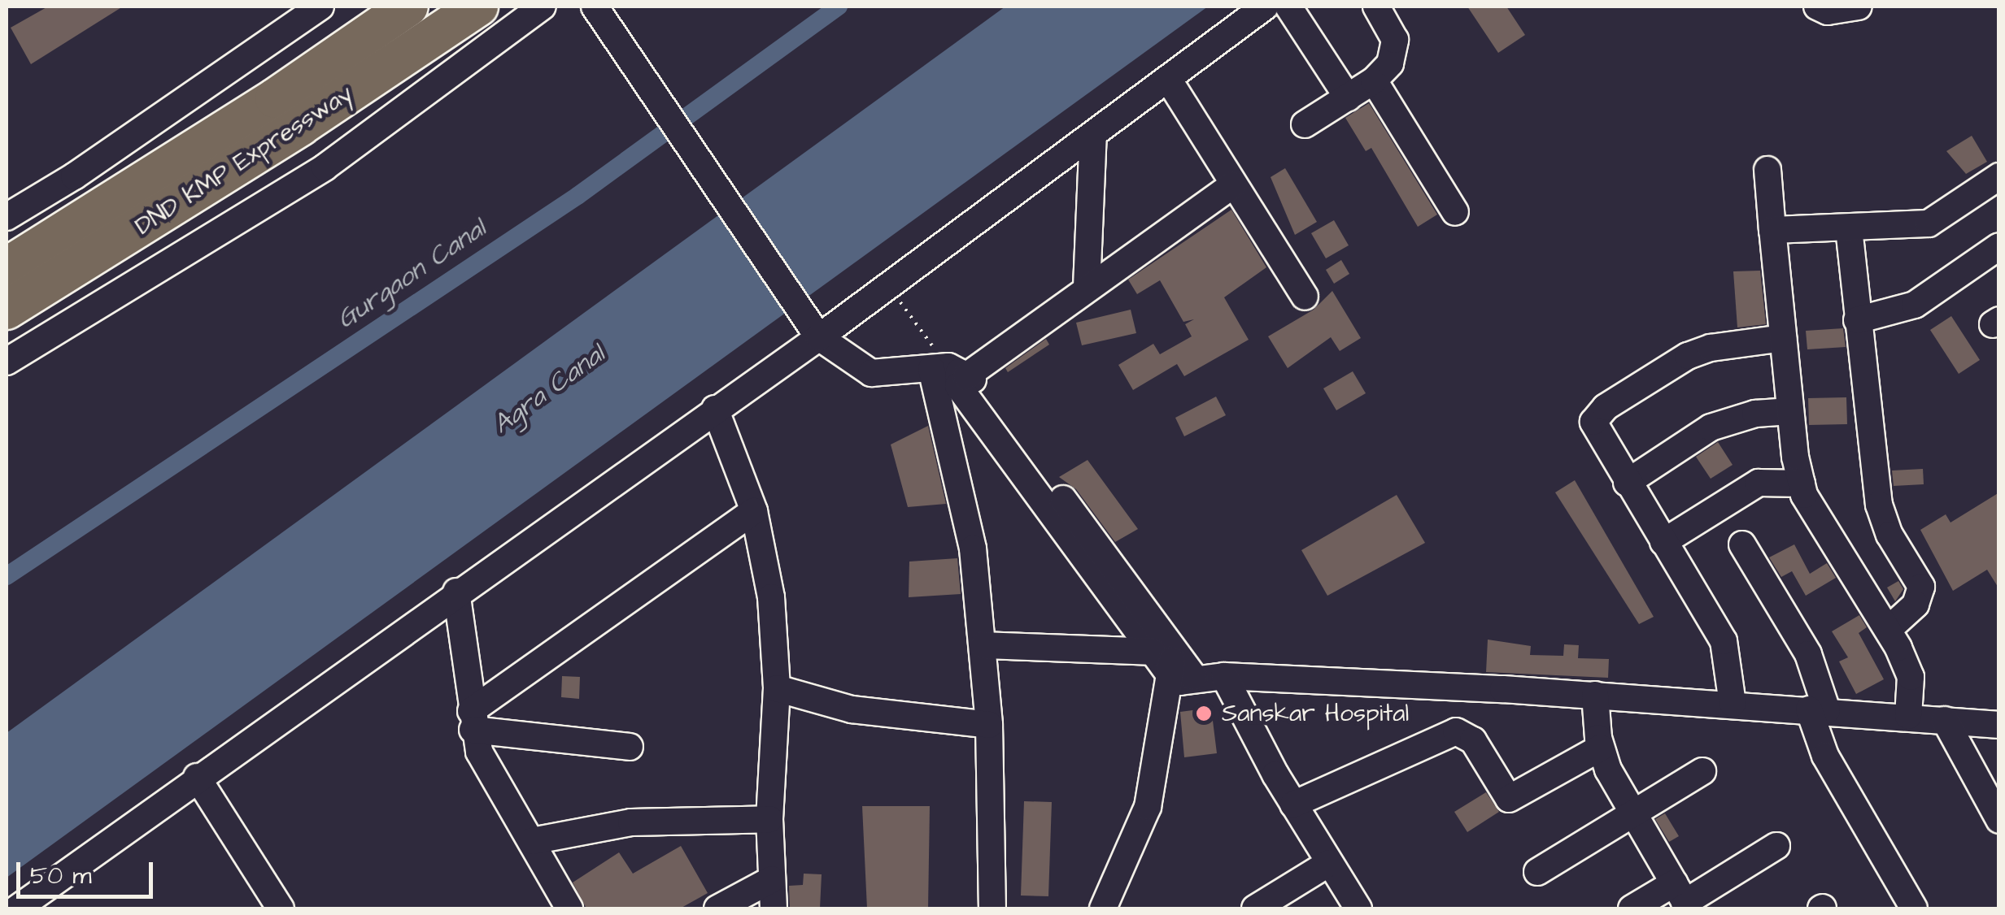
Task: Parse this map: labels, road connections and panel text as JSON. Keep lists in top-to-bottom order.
{
  "streets": {
    "highway": ["DND KMP Expressway"]
  },
  "water": ["Gurgaon Canal", "Agra Canal"],
  "places": ["Sanskar Hospital"],
  "scale_bar": "50 m"
}
